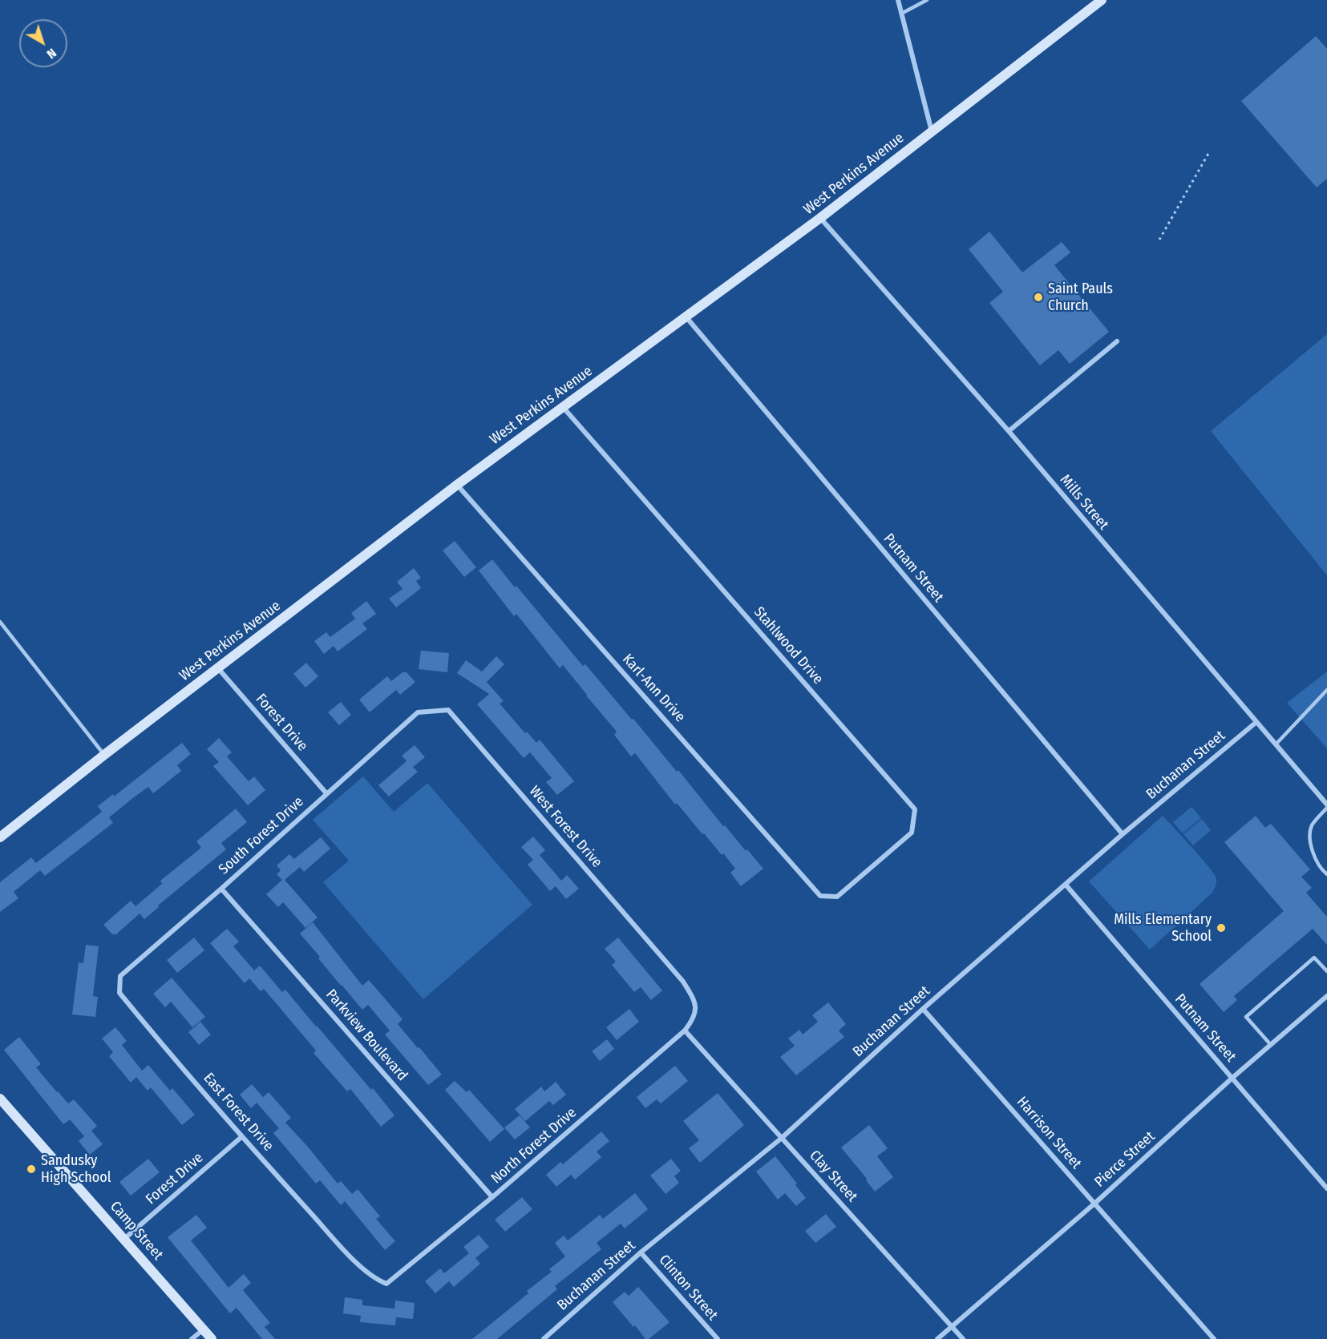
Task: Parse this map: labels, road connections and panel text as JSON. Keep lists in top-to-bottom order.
{
  "streets": {
    "main road": ["West Perkins Avenue", "Camp Street"],
    "street": [
      "Mills Street",
      "Putnam Street",
      "Stahlwood Drive",
      "Karl-Ann Drive",
      "Forest Drive",
      "Buchanan Street",
      "West Forest Drive",
      "South Forest Drive",
      "Parkview Boulevard",
      "East Forest Drive",
      "Harrison Street",
      "North Forest Drive",
      "Pierce Street",
      "Clay Street",
      "Clinton Street"
    ]
  },
  "crossings": [
    ["West Perkins Avenue", "Mills Street"],
    ["West Perkins Avenue", "Putnam Street"],
    ["West Perkins Avenue", "Stahlwood Drive"],
    ["West Perkins Avenue", "Karl-Ann Drive"],
    ["West Perkins Avenue", "Forest Drive"],
    ["Mills Street", "Buchanan Street"],
    ["Putnam Street", "Buchanan Street"],
    ["Putnam Street", "Pierce Street"],
    ["Stahlwood Drive", "Karl-Ann Drive"],
    ["Forest Drive", "South Forest Drive"],
    ["Forest Drive", "East Forest Drive"],
    ["Forest Drive", "Camp Street"],
    ["Buchanan Street", "Harrison Street"],
    ["Buchanan Street", "Clay Street"],
    ["Buchanan Street", "Clinton Street"],
    ["West Forest Drive", "South Forest Drive"],
    ["West Forest Drive", "North Forest Drive"],
    ["South Forest Drive", "Parkview Boulevard"],
    ["South Forest Drive", "East Forest Drive"],
    ["Parkview Boulevard", "North Forest Drive"],
    ["East Forest Drive", "North Forest Drive"],
    ["Harrison Street", "Pierce Street"],
    ["North Forest Drive", "Clay Street"],
    ["Pierce Street", "Clay Street"]
  ],
  "places": ["Saint Pauls Church", "Mills Elementary School", "Sandusky High School"],
  "north": "bottom right"
}
